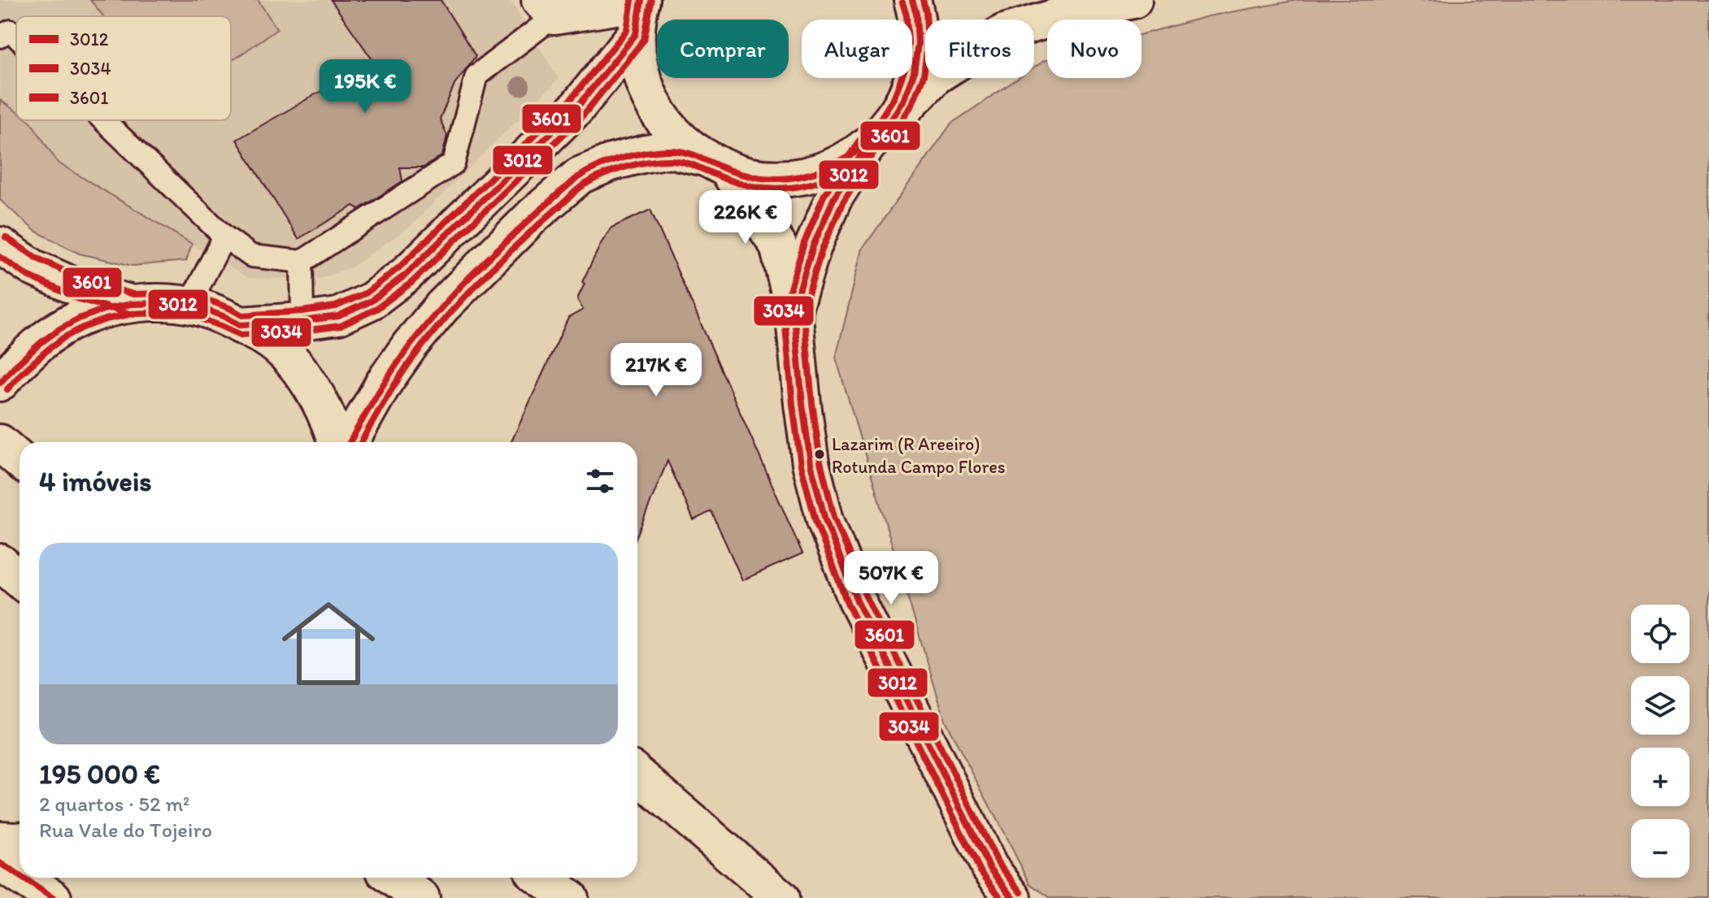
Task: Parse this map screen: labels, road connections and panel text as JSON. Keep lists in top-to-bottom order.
{
  "places": ["Lazarim (R Areeiro) Rotunda Campo Flores"],
  "lines": ["transit line 3012", "transit line 3601", "transit line 3034"],
  "legend": ["3012", "3034", "3601"],
  "page": {
    "chip": [
      "Comprar",
      "Alugar",
      "Filtros",
      "Novo"
    ],
    "price": [
      "195K €",
      "226K €",
      "217K €",
      "507K €"
    ],
    "heading": "4 imóveis",
    "list": [
      {
        "name": "195 000 €",
        "note": "2 quartos · 52 m² · Rua Vale do Tojeiro"
      }
    ],
    "map_buttons": ["+", "−"]
  }
}
